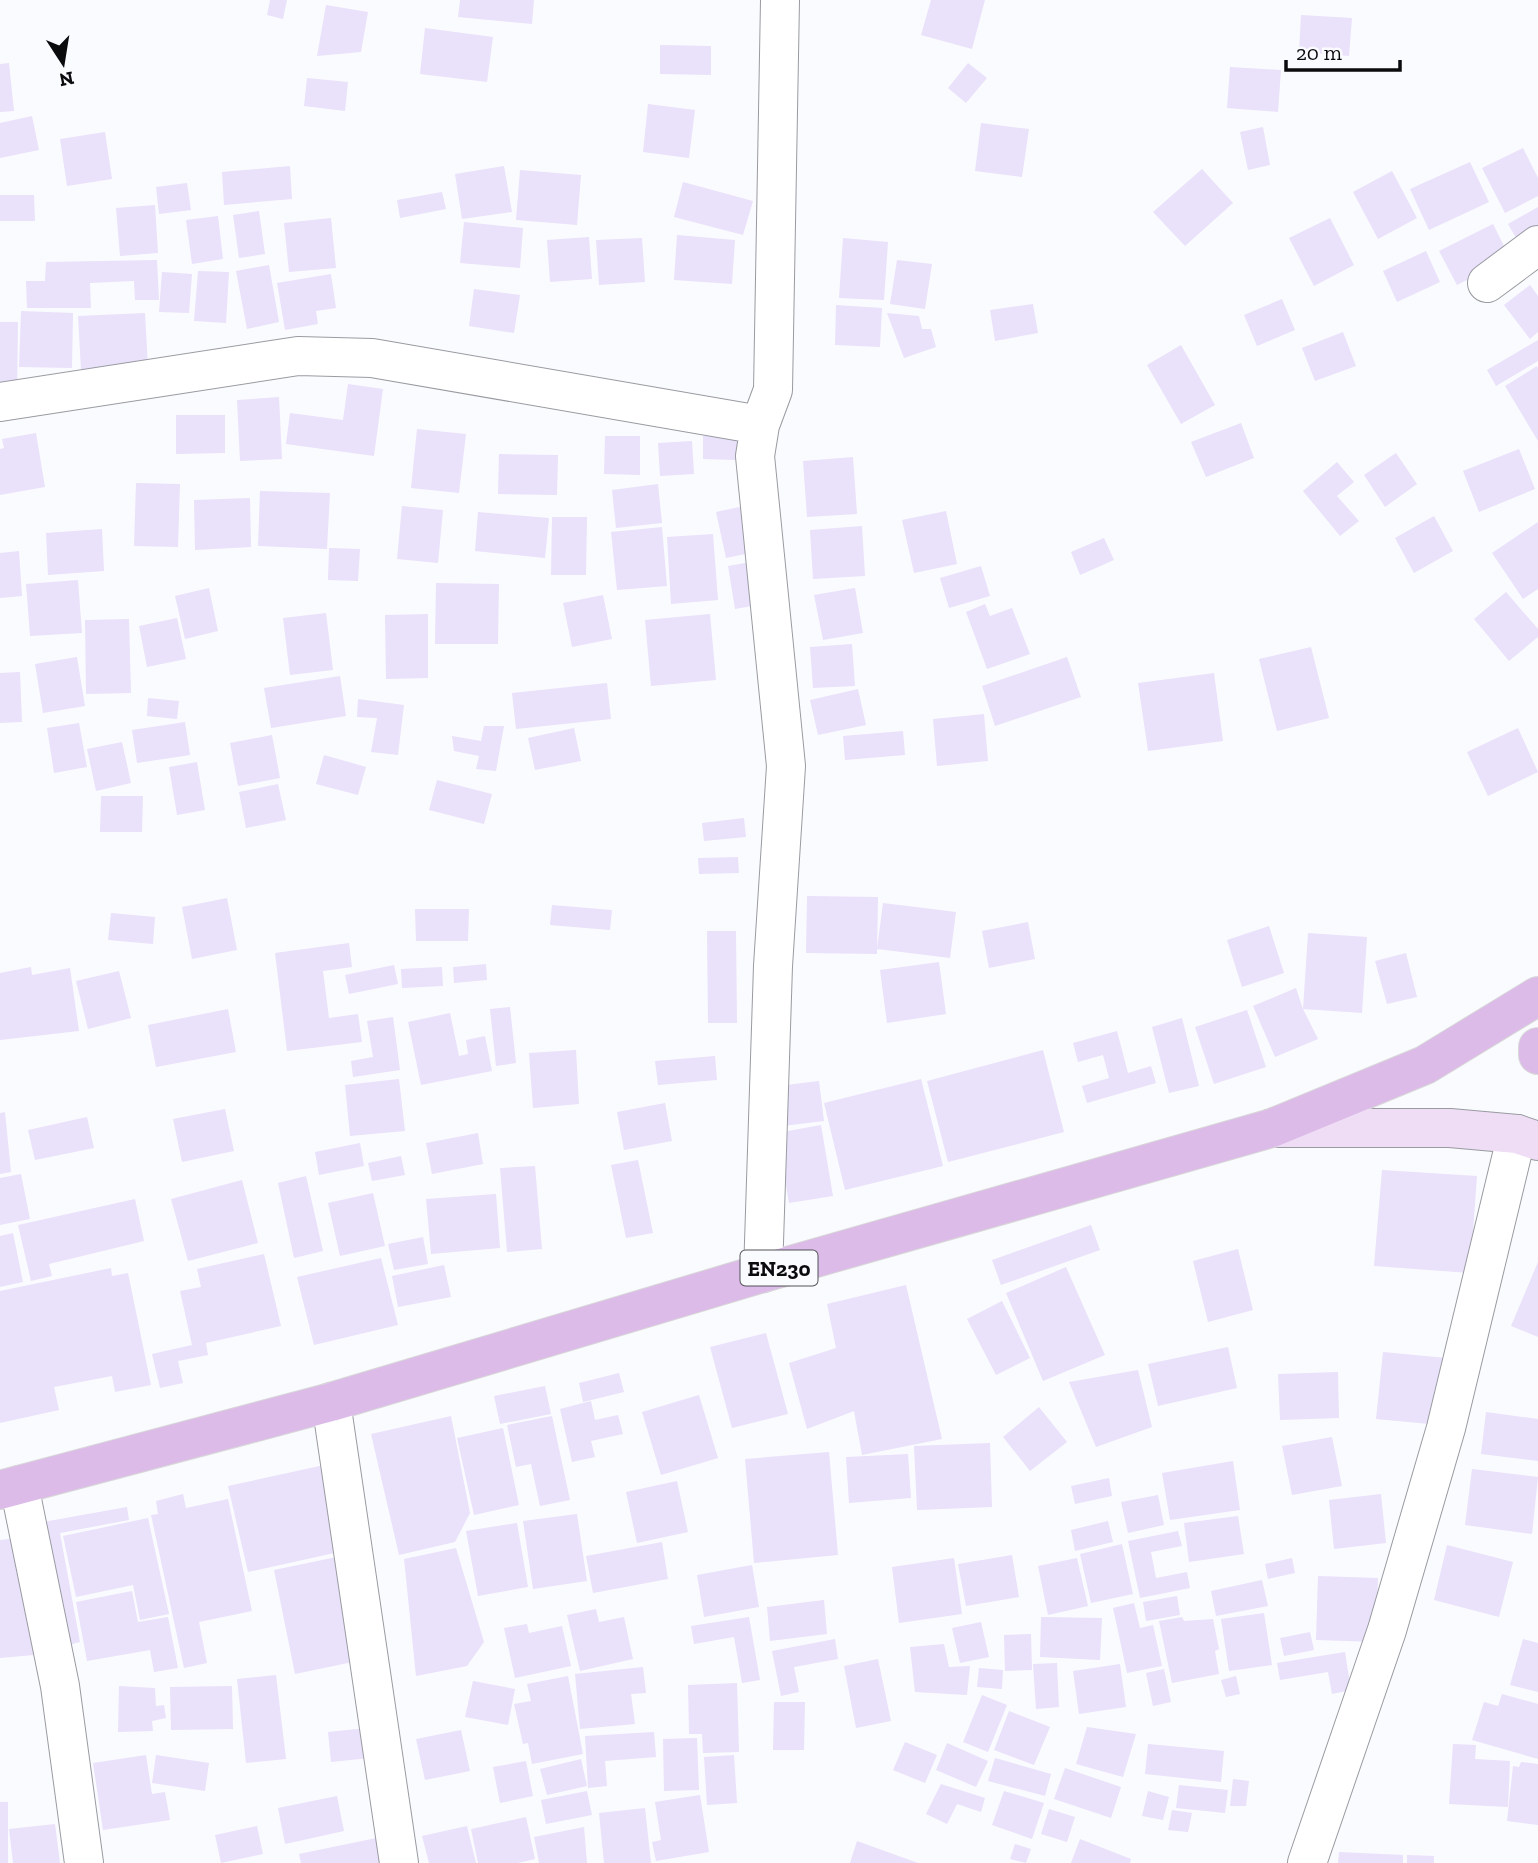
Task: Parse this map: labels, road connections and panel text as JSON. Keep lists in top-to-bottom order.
{
  "streets": {
    "main road": ["EN230"]
  },
  "scale_bar": "20 m",
  "north": "bottom"
}
